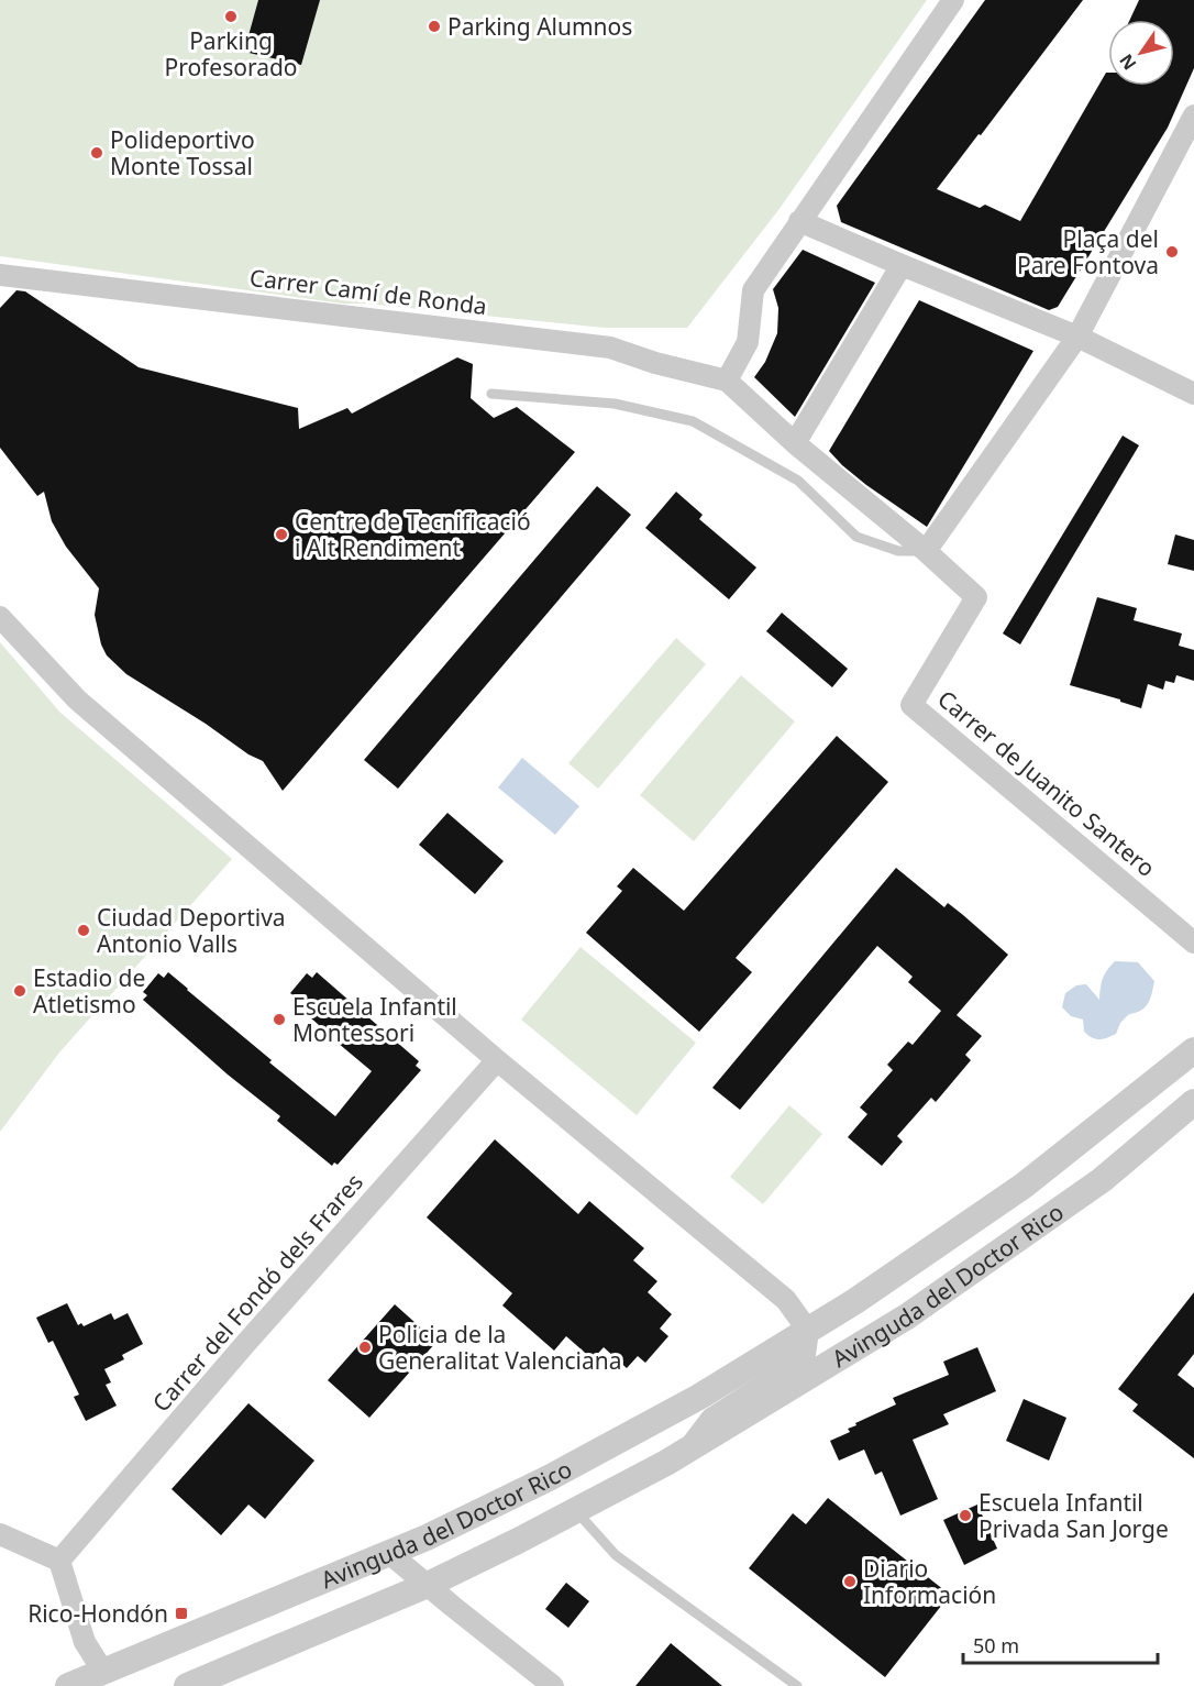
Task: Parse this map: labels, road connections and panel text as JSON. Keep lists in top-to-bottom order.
{
  "streets": {
    "street": [
      "Carrer Camí de Ronda",
      "Carrer de Juanito Santero",
      "Avinguda del Doctor Rico",
      "Carrer del Fondó dels Frares"
    ]
  },
  "crossings": [
    ["Carrer Camí de Ronda", "Carrer de Juanito Santero"]
  ],
  "places": {
    "other": [
      "Parking Profesorado",
      "Parking Alumnos",
      "Polideportivo Monte Tossal",
      "Plaça del Pare Fontova",
      "Centre de Tecnificació i Alt Rendiment",
      "Ciudad Deportiva Antonio Valls",
      "Estadio de Atletismo",
      "Escuela Infantil Montessori",
      "Policia de la Generalitat Valenciana",
      "Escuela Infantil Privada San Jorge",
      "Diario Información"
    ],
    "transit": ["Rico-Hondón"]
  },
  "scale_bar": "50 m",
  "north": "bottom left"
}
